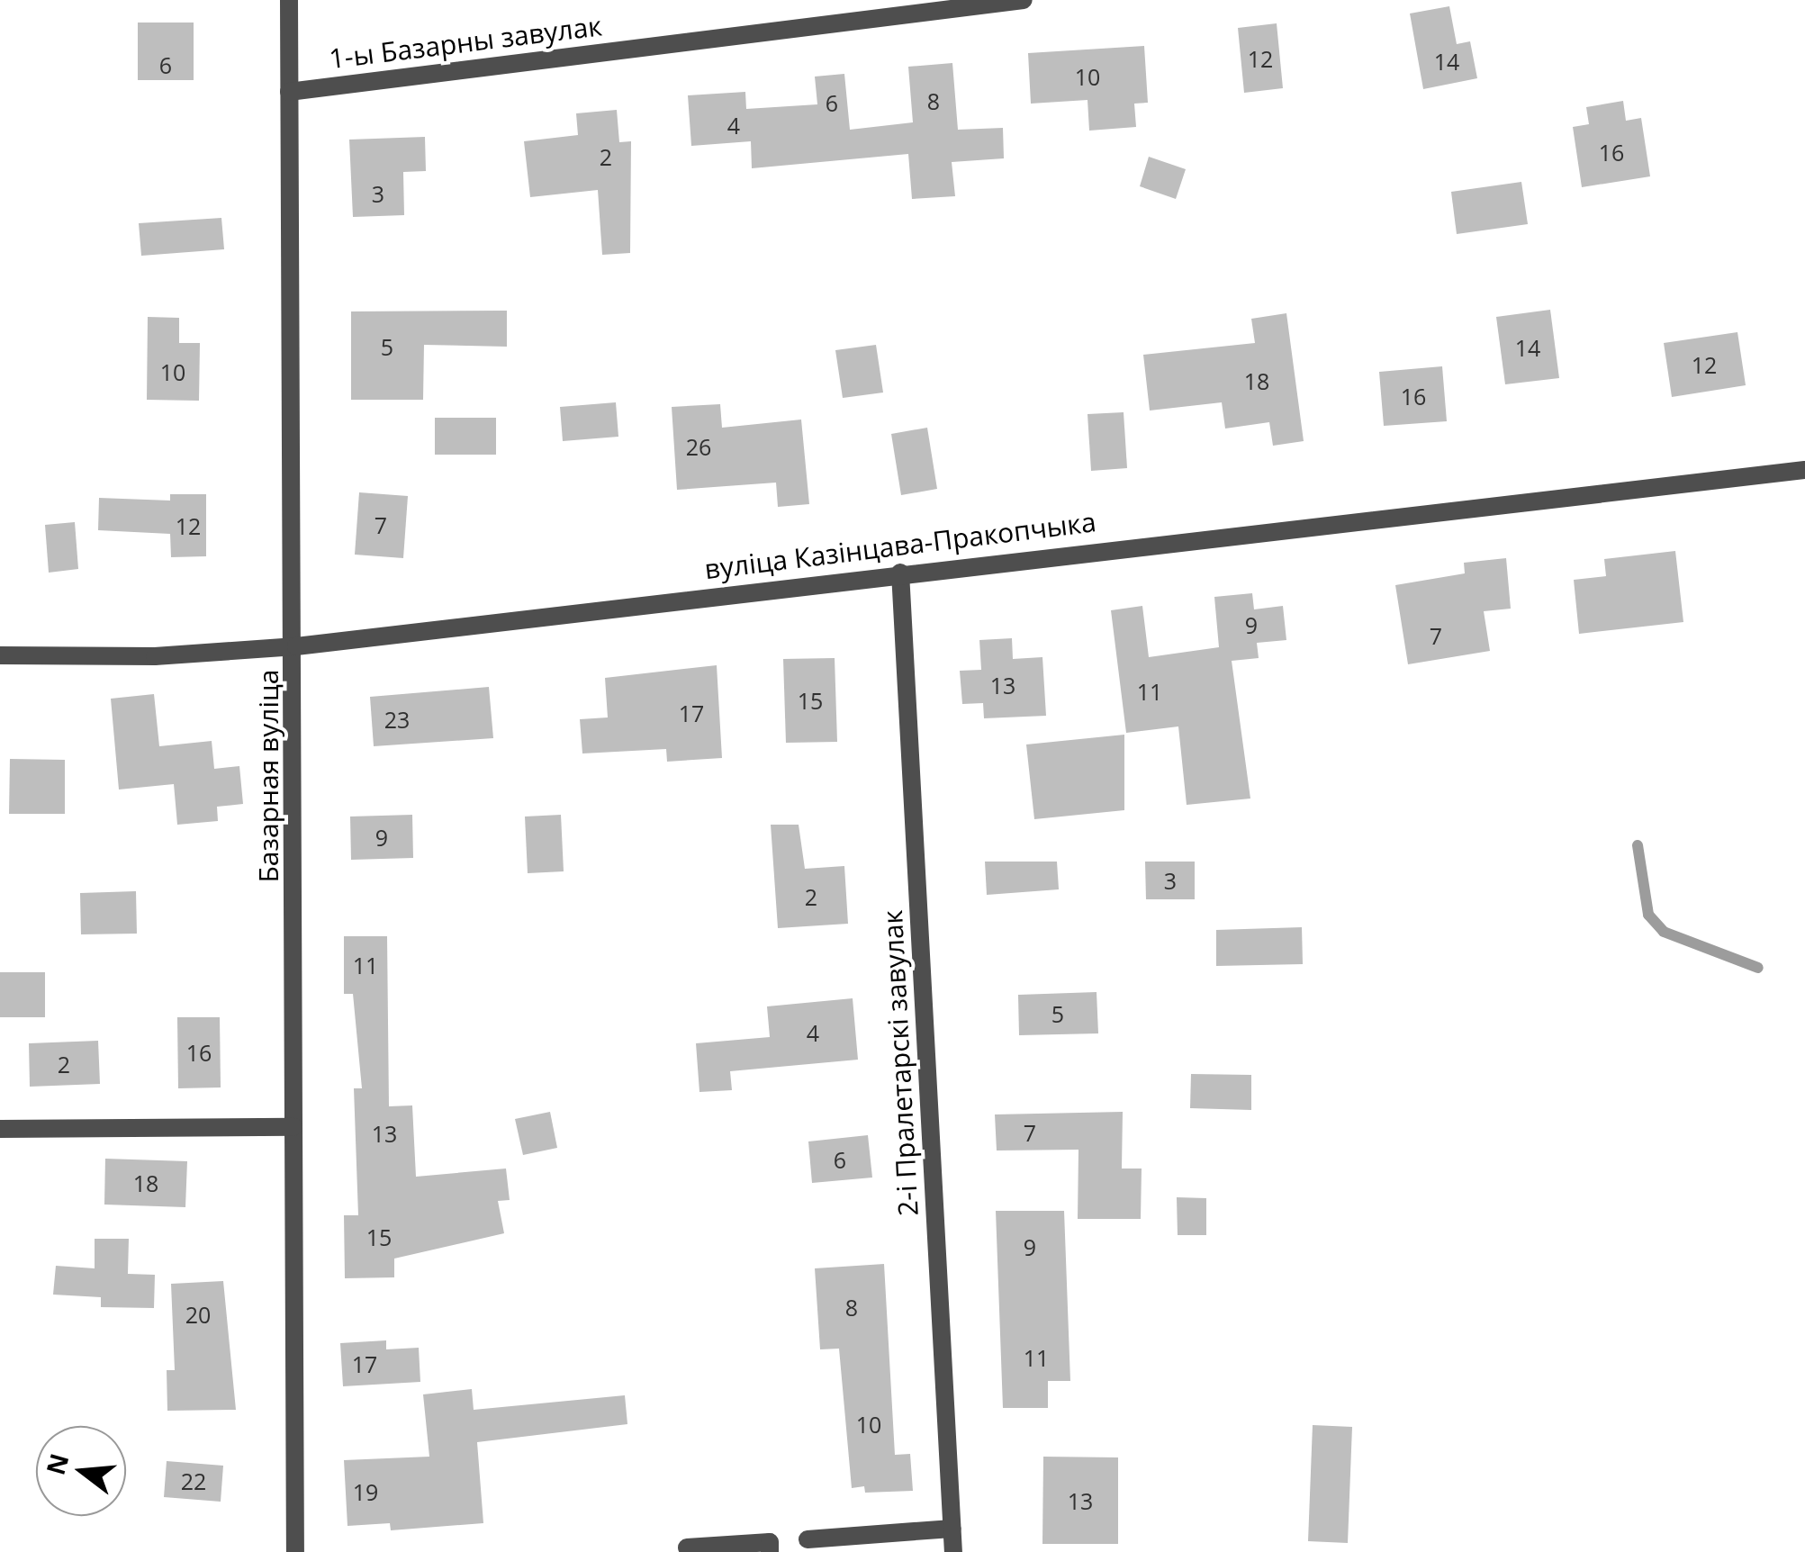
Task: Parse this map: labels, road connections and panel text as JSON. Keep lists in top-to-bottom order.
{
  "streets": {
    "street": [
      "1-ы Базарны завулак",
      "вуліца Казінцава-Пракопчыка",
      "Базарная вуліца",
      "2-і Пралетарскі завулак"
    ]
  },
  "crossings": [
    ["1-ы Базарны завулак", "Базарная вуліца"],
    ["вуліца Казінцава-Пракопчыка", "Базарная вуліца"],
    ["вуліца Казінцава-Пракопчыка", "2-і Пралетарскі завулак"]
  ],
  "house_numbers": [
    "12",
    "14",
    "6",
    "10",
    "8",
    "6",
    "4",
    "16",
    "2",
    "3",
    "5",
    "14",
    "12",
    "10",
    "18",
    "16",
    "26",
    "7",
    "12",
    "9",
    "7",
    "13",
    "11",
    "15",
    "17",
    "23",
    "9",
    "3",
    "2",
    "11",
    "5",
    "4",
    "16",
    "2",
    "7",
    "13",
    "6",
    "18",
    "15",
    "9",
    "8",
    "20",
    "11",
    "17",
    "10",
    "22",
    "19",
    "13"
  ],
  "north": "left"
}
